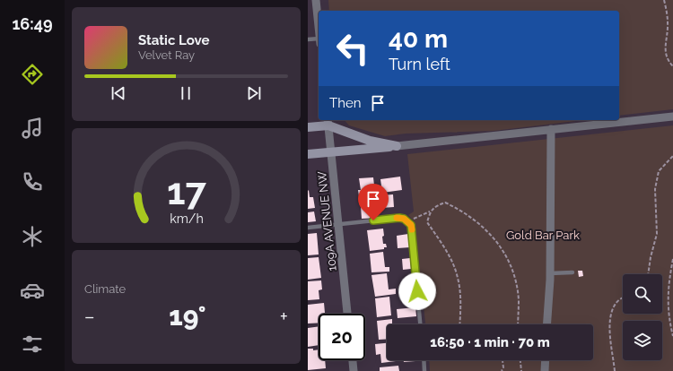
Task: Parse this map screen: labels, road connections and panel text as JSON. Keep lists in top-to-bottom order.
{
  "streets": {
    "street": ["109A AVENUE NW"]
  },
  "parks": ["Gold Bar Park"],
  "page": {
    "tabs": "16:49",
    "turn": ["40 m", "Turn left"],
    "song": ["Static Love", "Velvet Ray"],
    "then": "Then",
    "tile": "Climate",
    "heat": ["−", "19°", "+"],
    "limit": "20",
    "trip": "16:50 · 1 min · 70 m",
    "gauge": ["17", "km/h"]
  }
}
